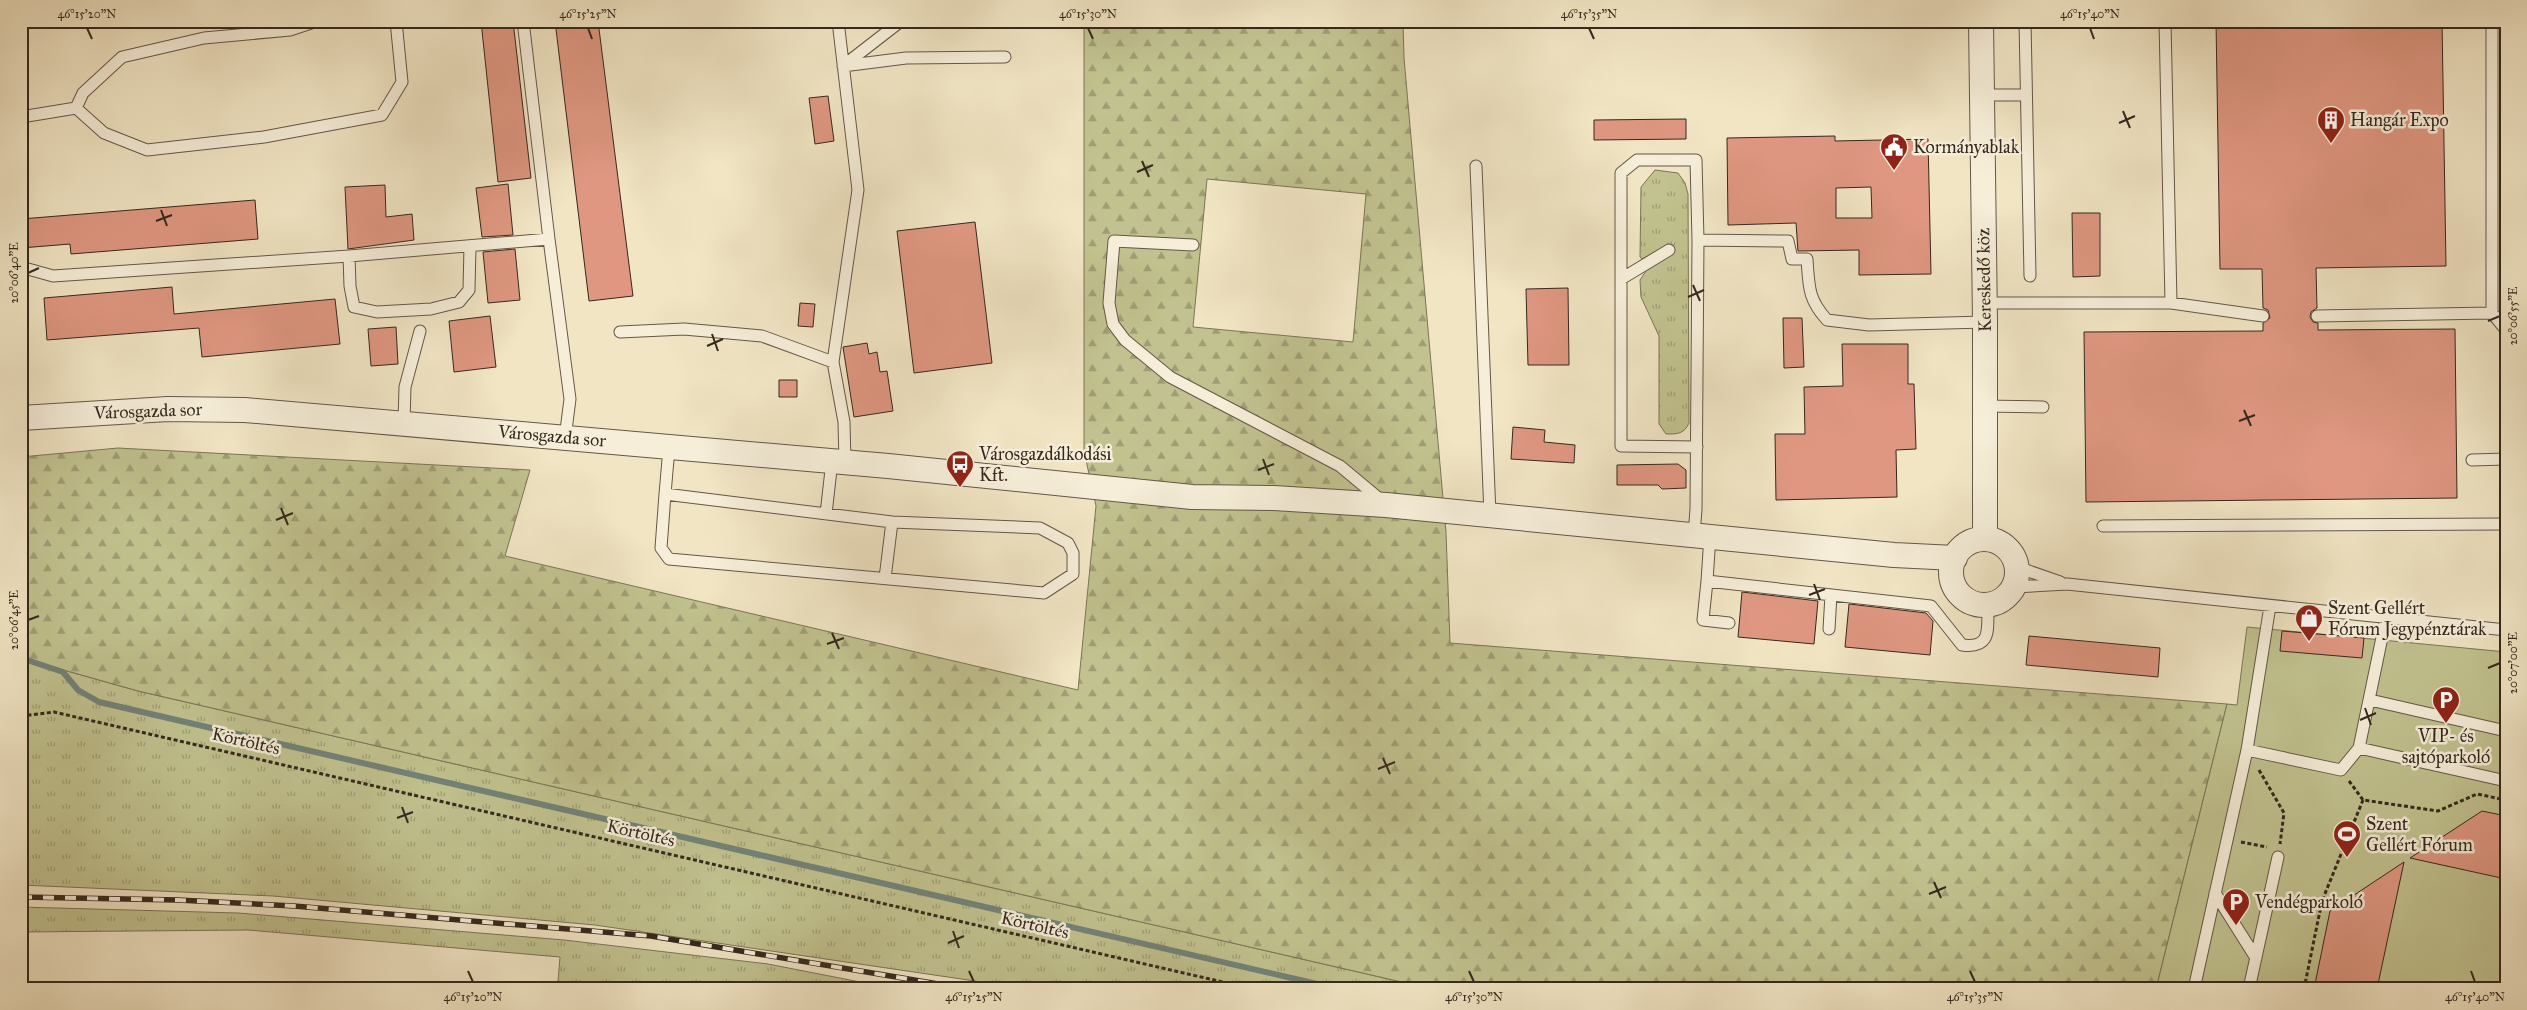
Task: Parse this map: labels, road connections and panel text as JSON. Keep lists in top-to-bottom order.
{
  "streets": {
    "street": ["Kereskedő köz", "Városgazda sor"],
    "path": ["Körtöltés"]
  },
  "crossings": [
    ["Kereskedő köz", "Városgazda sor"]
  ],
  "places": {
    "building": ["Hangár Expo"],
    "public building": ["Kormányablak"],
    "bus stop": ["Városgazdálkodási Kft."],
    "shop": ["Szent Gellért Fórum Jegypénztárak"],
    "parking": ["VIP- és sajtóparkoló", "Vendégparkoló"],
    "sports": ["Szent Gellért Fórum"]
  },
  "coordinates": [
    "46°15'20\"N",
    "46°15'25\"N",
    "46°15'30\"N",
    "46°15'35\"N",
    "46°15'40\"N",
    "20°06'40\"E",
    "20°06'55\"E",
    "20°06'45\"E",
    "20°07'00\"E"
  ]
}
